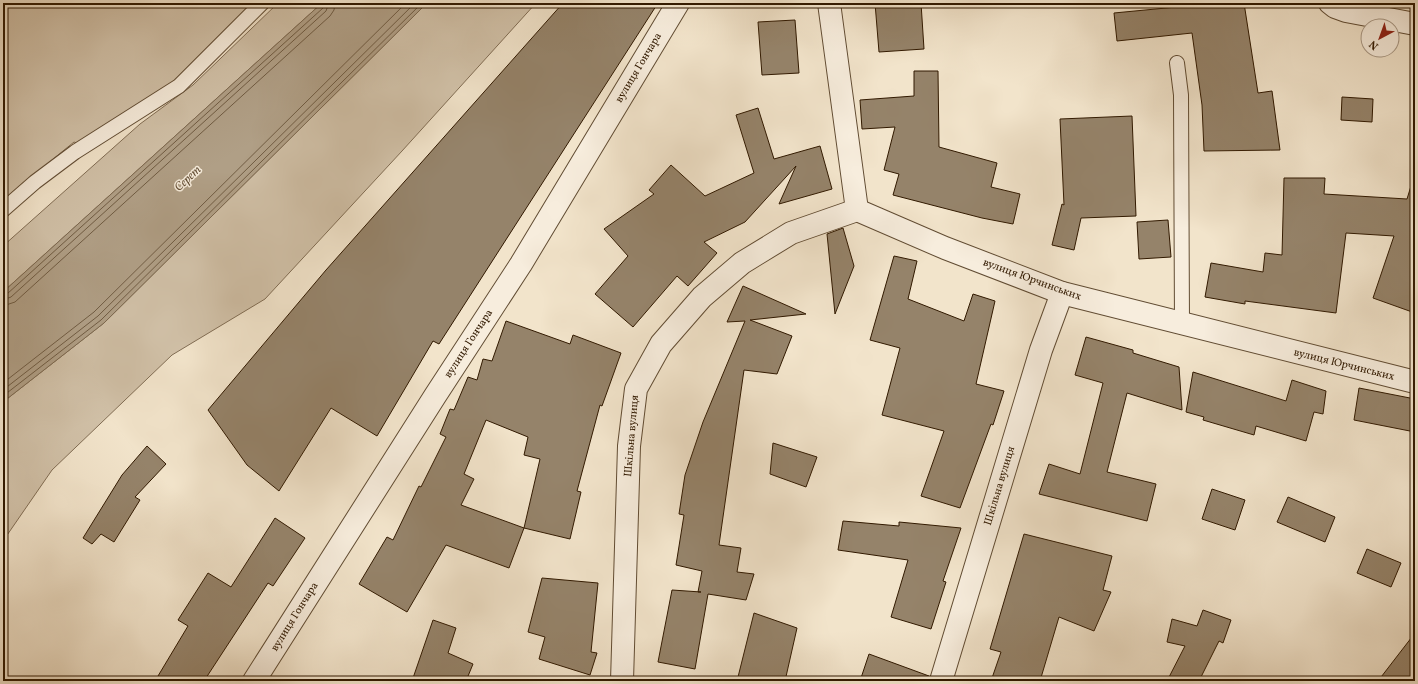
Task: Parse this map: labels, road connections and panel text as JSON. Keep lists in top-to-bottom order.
{
  "streets": {
    "street": ["вулиця Гончара", "вулиця Юрчинських", "Шкільна вулиця"]
  },
  "crossings": [
    ["вулиця Юрчинських", "Шкільна вулиця"]
  ],
  "water": ["Серет"],
  "north": "bottom left"
}
